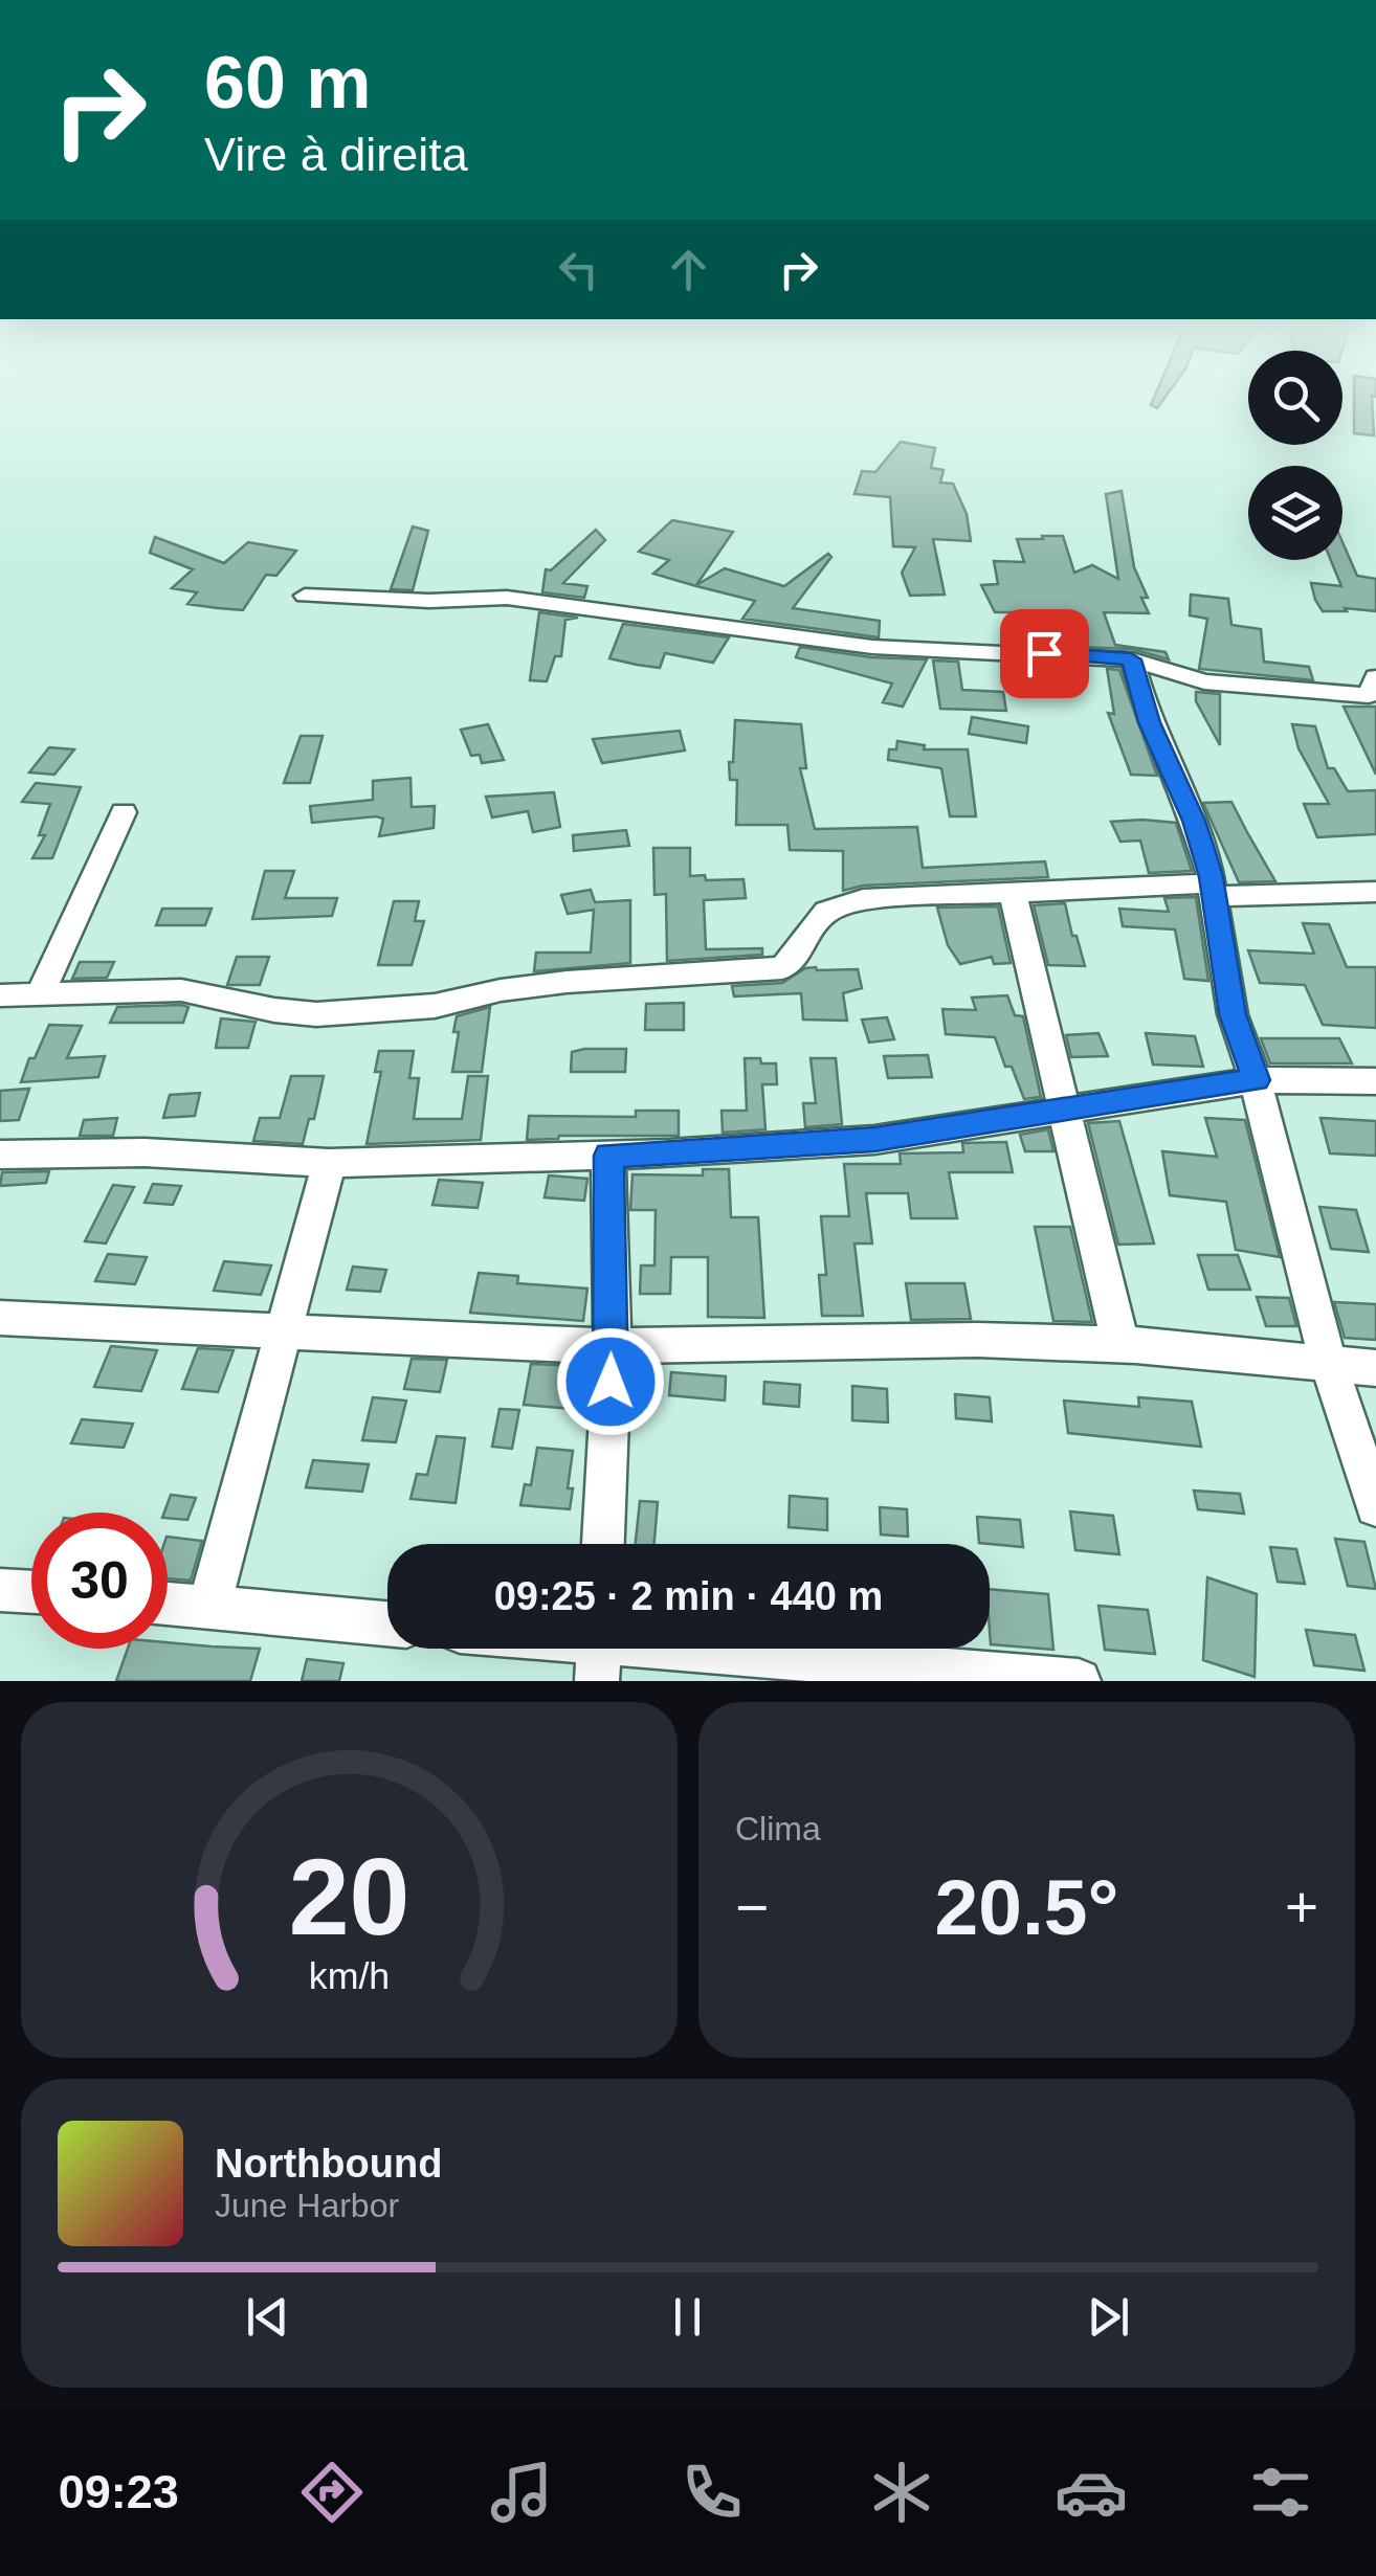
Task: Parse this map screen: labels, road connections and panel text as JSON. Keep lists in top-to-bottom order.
{
  "page": {
    "turn": ["60 m", "Vire à direita"],
    "limit": "30",
    "trip": "09:25 · 2 min · 440 m",
    "tile": "Clima",
    "heat": ["−", "20.5°", "+"],
    "song": ["Northbound", "June Harbor"],
    "tabs": "09:23",
    "gauge": ["20", "km/h"]
  }
}
